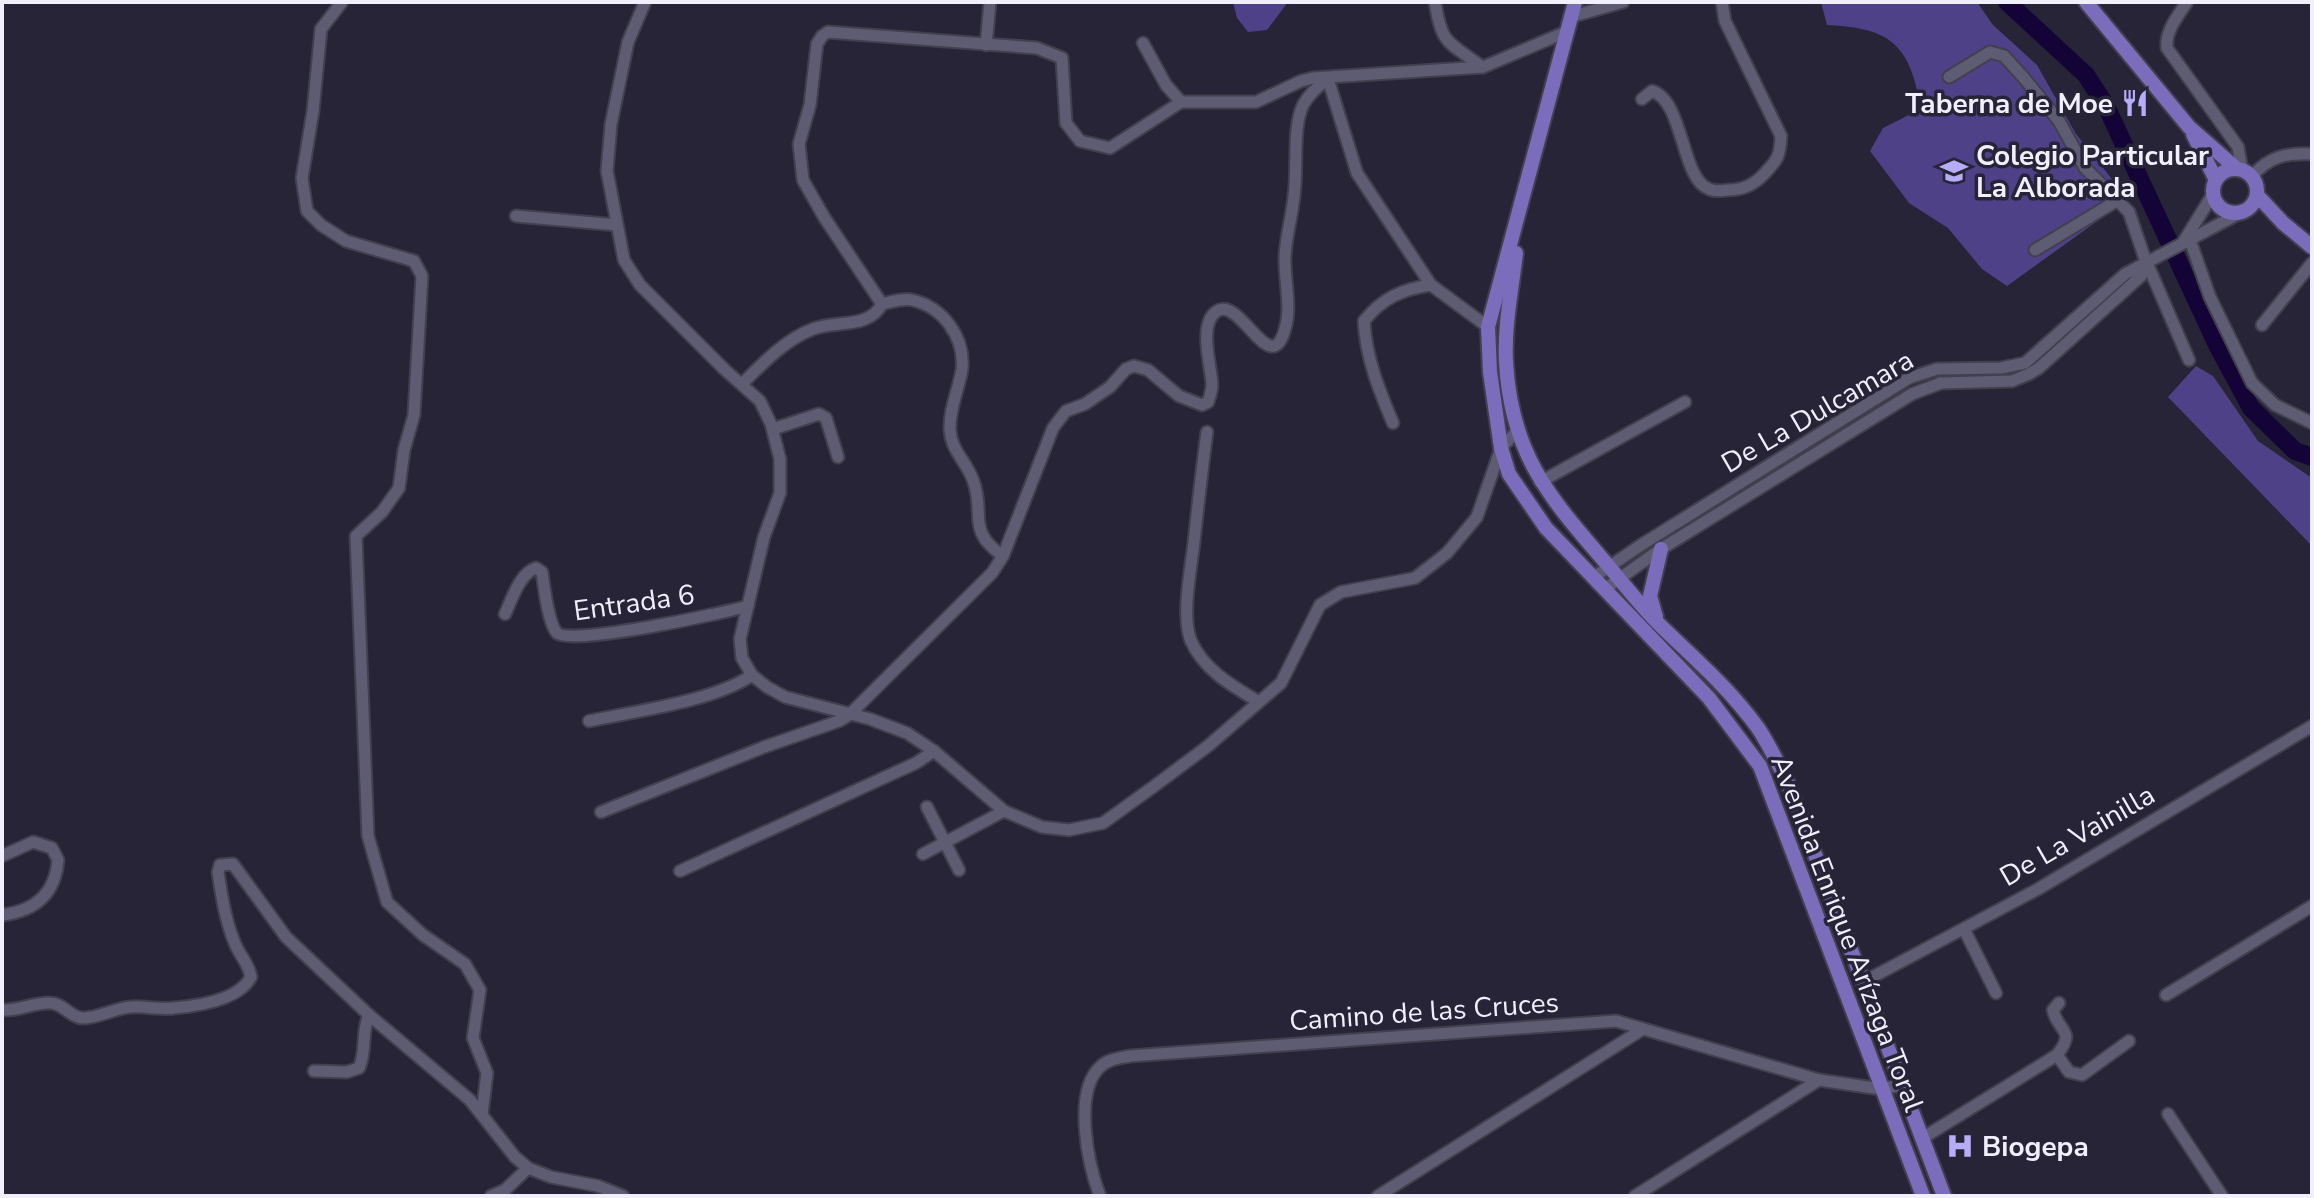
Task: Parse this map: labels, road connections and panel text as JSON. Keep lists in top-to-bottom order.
{
  "streets": {
    "main road": ["Avenida Enrique Arízaga Toral"],
    "street": [
      "De La Dulcamara",
      "Entrada 6",
      "De La Vainilla",
      "Camino de las Cruces"
    ]
  },
  "crossings": [
    ["De La Dulcamara", "Avenida Enrique Arízaga Toral"],
    ["De La Vainilla", "Avenida Enrique Arízaga Toral"],
    ["Avenida Enrique Arízaga Toral", "Camino de las Cruces"]
  ],
  "places": {
    "restaurant": ["Taberna de Moe"],
    "school or university": ["Colegio Particular La Alborada"],
    "hospital": ["Biogepa"]
  }
}
